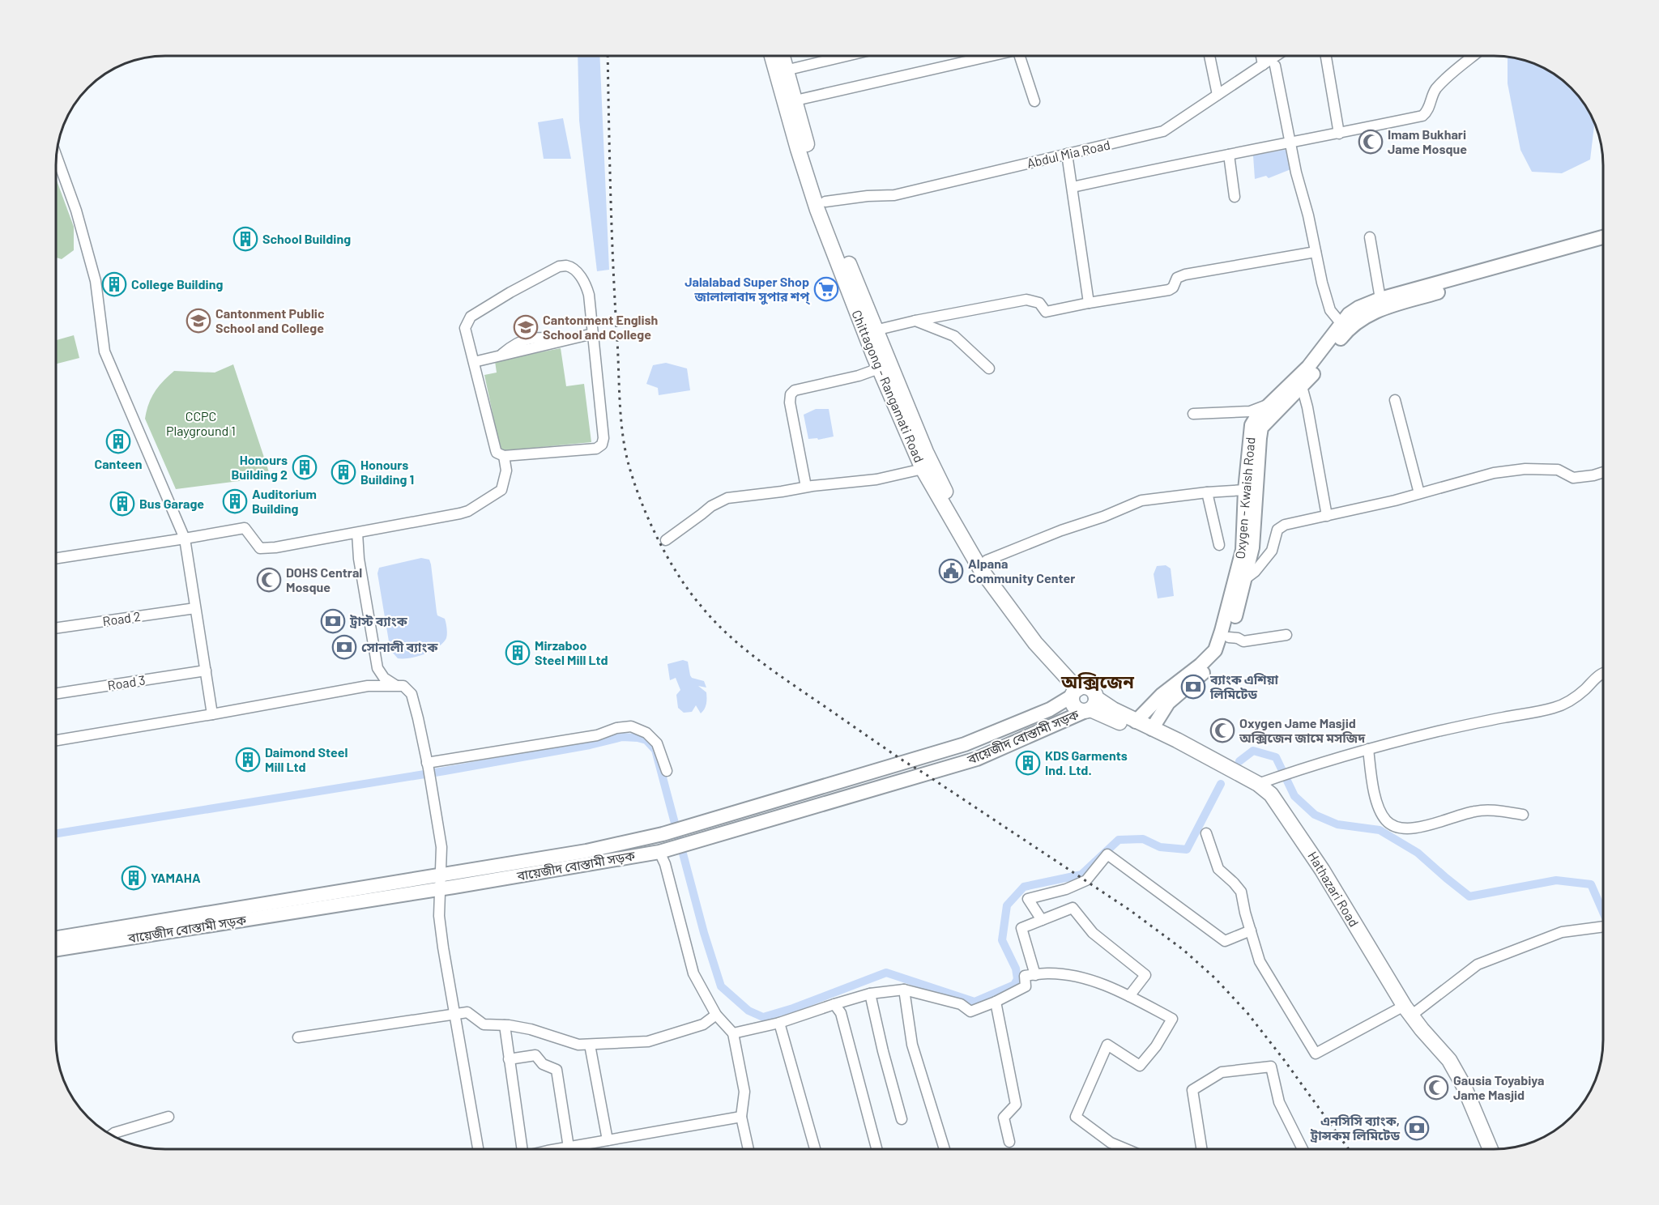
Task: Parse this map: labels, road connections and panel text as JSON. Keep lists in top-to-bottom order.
{
  "streets": {
    "highway": ["Chittagong - Rangamati Road", "Hathazari Road"],
    "main road": ["Oxygen - Kwaish Road", "বায়েজীদ বোস্তামী সড়ক"],
    "street": ["Abdul Mia Road", "Road 2", "Road 3"]
  },
  "crossings": [
    ["Abdul Mia Road", "Chittagong - Rangamati Road"],
    ["Chittagong - Rangamati Road", "বায়েজীদ বোস্তামী সড়ক"],
    ["Chittagong - Rangamati Road", "Hathazari Road"],
    ["Oxygen - Kwaish Road", "Hathazari Road"],
    ["বায়েজীদ বোস্তামী সড়ক", "Hathazari Road"]
  ],
  "districts": ["অক্সিজেন"],
  "parks": ["CCPC Playground 1"],
  "places": {
    "mosque": [
      "Imam Bukhari Jame Mosque",
      "DOHS Central Mosque",
      "Oxygen Jame Masjid অক্সিজেন জামে মসজিদ",
      "Gausia Toyabiya Jame Masjid"
    ],
    "building": [
      "School Building",
      "College Building",
      "Canteen",
      "Honours Building 2",
      "Honours Building 1",
      "Auditorium Building",
      "Bus Garage",
      "Mirzaboo Steel Mill Ltd",
      "Daimond Steel Mill Ltd",
      "KDS Garments Ind. Ltd.",
      "YAMAHA"
    ],
    "supermarket": ["Jalalabad Super Shop জালালাবাদ সুপার শপ্"],
    "school or university": ["Cantonment Public School and College", "Cantonment English School and College"],
    "public building": ["Alpana Community Center"],
    "bank": [
      "ট্রাস্ট ব্যাংক",
      "সোনালী ব্যাংক",
      "ব্যাংক এশিয়া লিমিটেড",
      "এনসিসি ব্যাংক, ট্রান্সকম লিমিটেড"
    ]
  }
}
